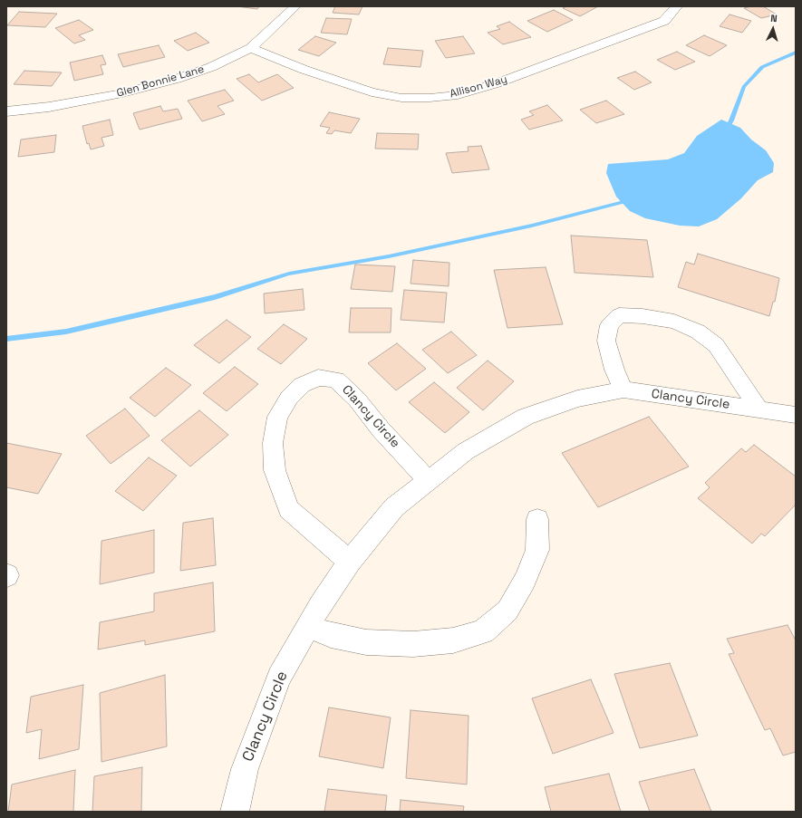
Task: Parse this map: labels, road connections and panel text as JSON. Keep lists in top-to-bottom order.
{
  "streets": {
    "street": ["Glen Bonnie Lane", "Allison Way", "Clancy Circle"]
  },
  "crossings": [
    ["Glen Bonnie Lane", "Allison Way"]
  ],
  "north": "top"
}
